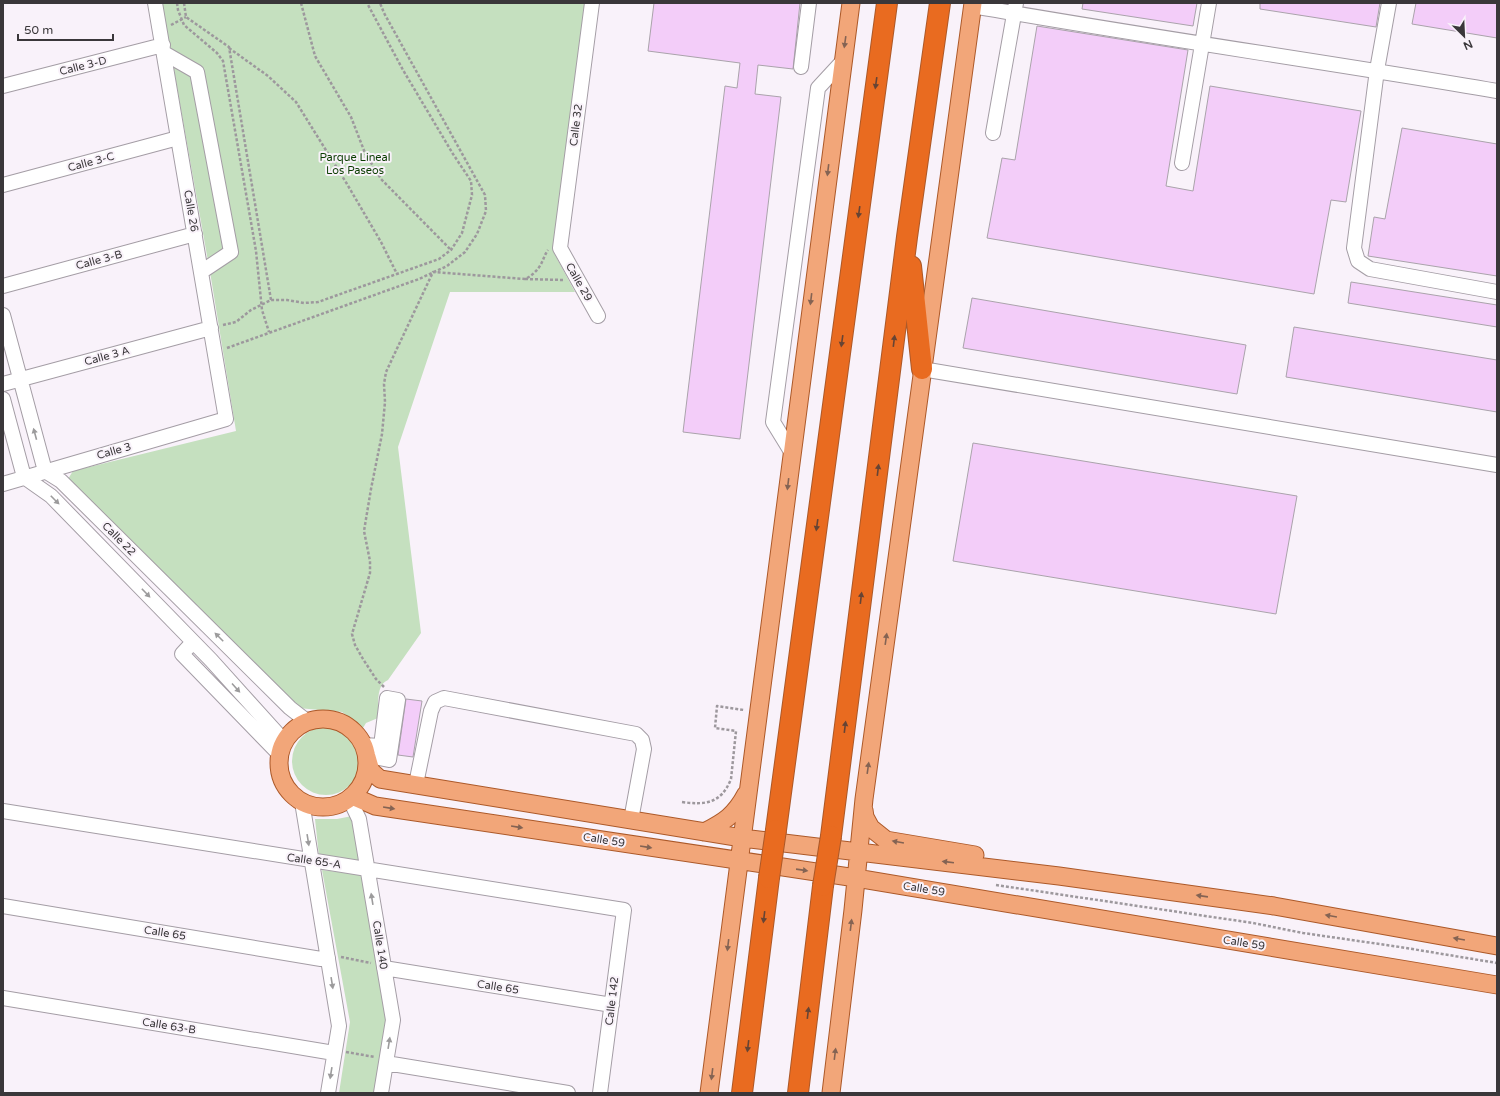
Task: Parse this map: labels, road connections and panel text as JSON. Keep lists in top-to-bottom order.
{
  "streets": {
    "main road": ["Calle 59"],
    "street": [
      "Calle 3-D",
      "Calle 32",
      "Calle 3-C",
      "Calle 26",
      "Calle 3-B",
      "Calle 29",
      "Calle 3 A",
      "Calle 3",
      "Calle 22",
      "Calle 65-A",
      "Calle 65",
      "Calle 140",
      "Calle 142",
      "Calle 63-B"
    ]
  },
  "crossings": [
    ["Calle 3-D", "Calle 26"],
    ["Calle 32", "Calle 29"],
    ["Calle 3-C", "Calle 26"],
    ["Calle 26", "Calle 3-B"],
    ["Calle 26", "Calle 3 A"],
    ["Calle 26", "Calle 3"],
    ["Calle 3", "Calle 22"],
    ["Calle 22", "Calle 59"],
    ["Calle 22", "Calle 140"],
    ["Calle 59", "Calle 140"],
    ["Calle 65-A", "Calle 140"],
    ["Calle 65-A", "Calle 142"],
    ["Calle 65", "Calle 140"],
    ["Calle 65", "Calle 142"]
  ],
  "parks": ["Parque Lineal Los Paseos"],
  "scale_bar": "50 m",
  "north": "bottom right"
}
